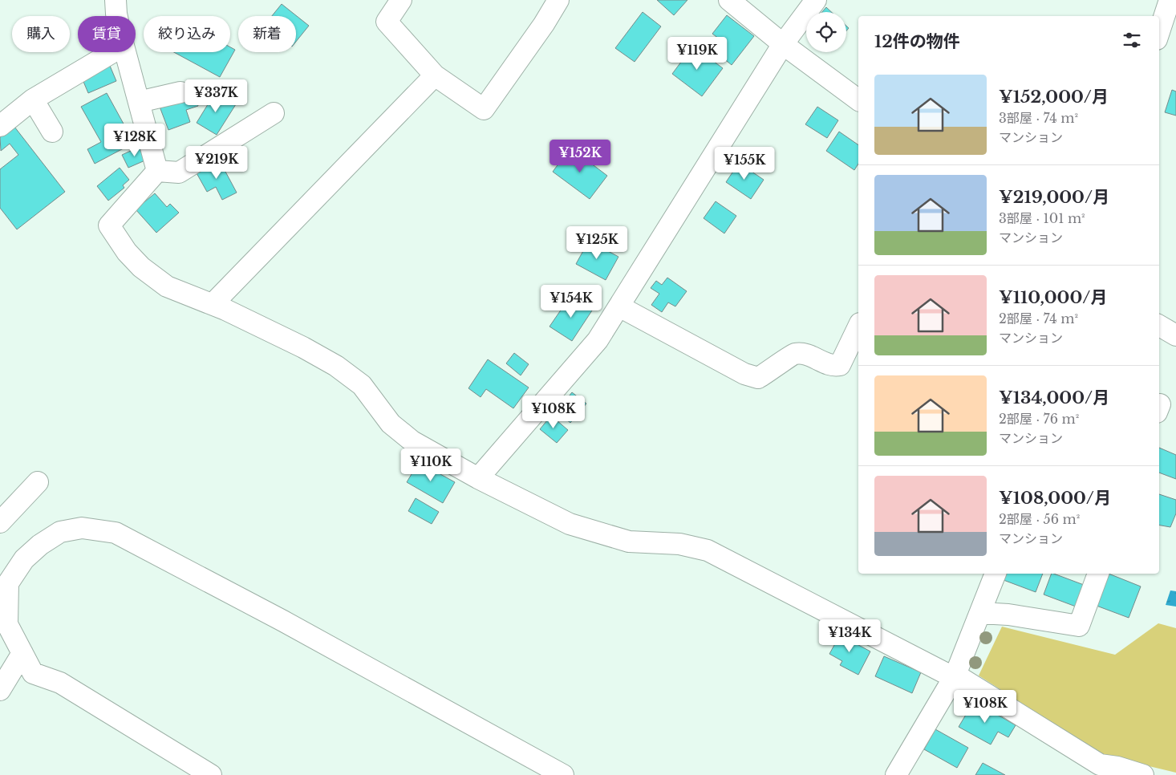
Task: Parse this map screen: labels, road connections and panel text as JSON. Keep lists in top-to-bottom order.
{
  "page": {
    "chip": [
      "購入",
      "賃貸",
      "絞り込み",
      "新着"
    ],
    "heading": "12件の物件",
    "price": [
      "¥119K",
      "¥337K",
      "¥128K",
      "¥152K",
      "¥219K",
      "¥155K",
      "¥125K",
      "¥154K",
      "¥108K",
      "¥110K",
      "¥134K",
      "¥108K"
    ],
    "list": [
      {
        "name": "¥152,000/月",
        "note": "3部屋 · 74 m² · マンション"
      },
      {
        "name": "¥219,000/月",
        "note": "3部屋 · 101 m² · マンション"
      },
      {
        "name": "¥110,000/月",
        "note": "2部屋 · 74 m² · マンション"
      },
      {
        "name": "¥134,000/月",
        "note": "2部屋 · 76 m² · マンション"
      },
      {
        "name": "¥108,000/月",
        "note": "2部屋 · 56 m² · マンション"
      }
    ]
  }
}
